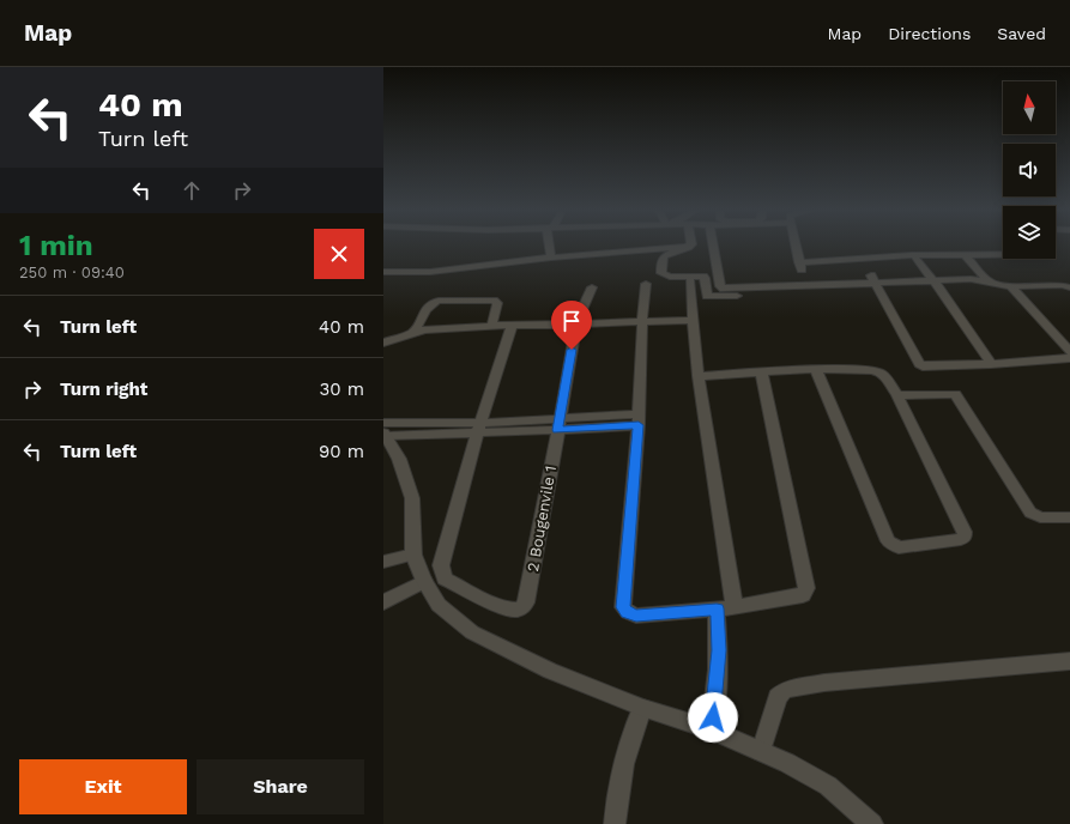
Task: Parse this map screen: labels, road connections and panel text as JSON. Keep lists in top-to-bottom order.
{
  "streets": {
    "street": ["2 Bougenvile 1"]
  },
  "north": "top",
  "page": {
    "header": "Map",
    "nav": ["Map", "Directions", "Saved"],
    "turn": ["40 m", "Turn left"],
    "heading": ["1 min", "250 m · 09:40"],
    "list": [
      {
        "name": "Turn left",
        "value": "40 m"
      },
      {
        "name": "Turn right",
        "value": "30 m"
      },
      {
        "name": "Turn left",
        "value": "90 m"
      }
    ],
    "buttons": ["Exit", "Share"]
  }
}
